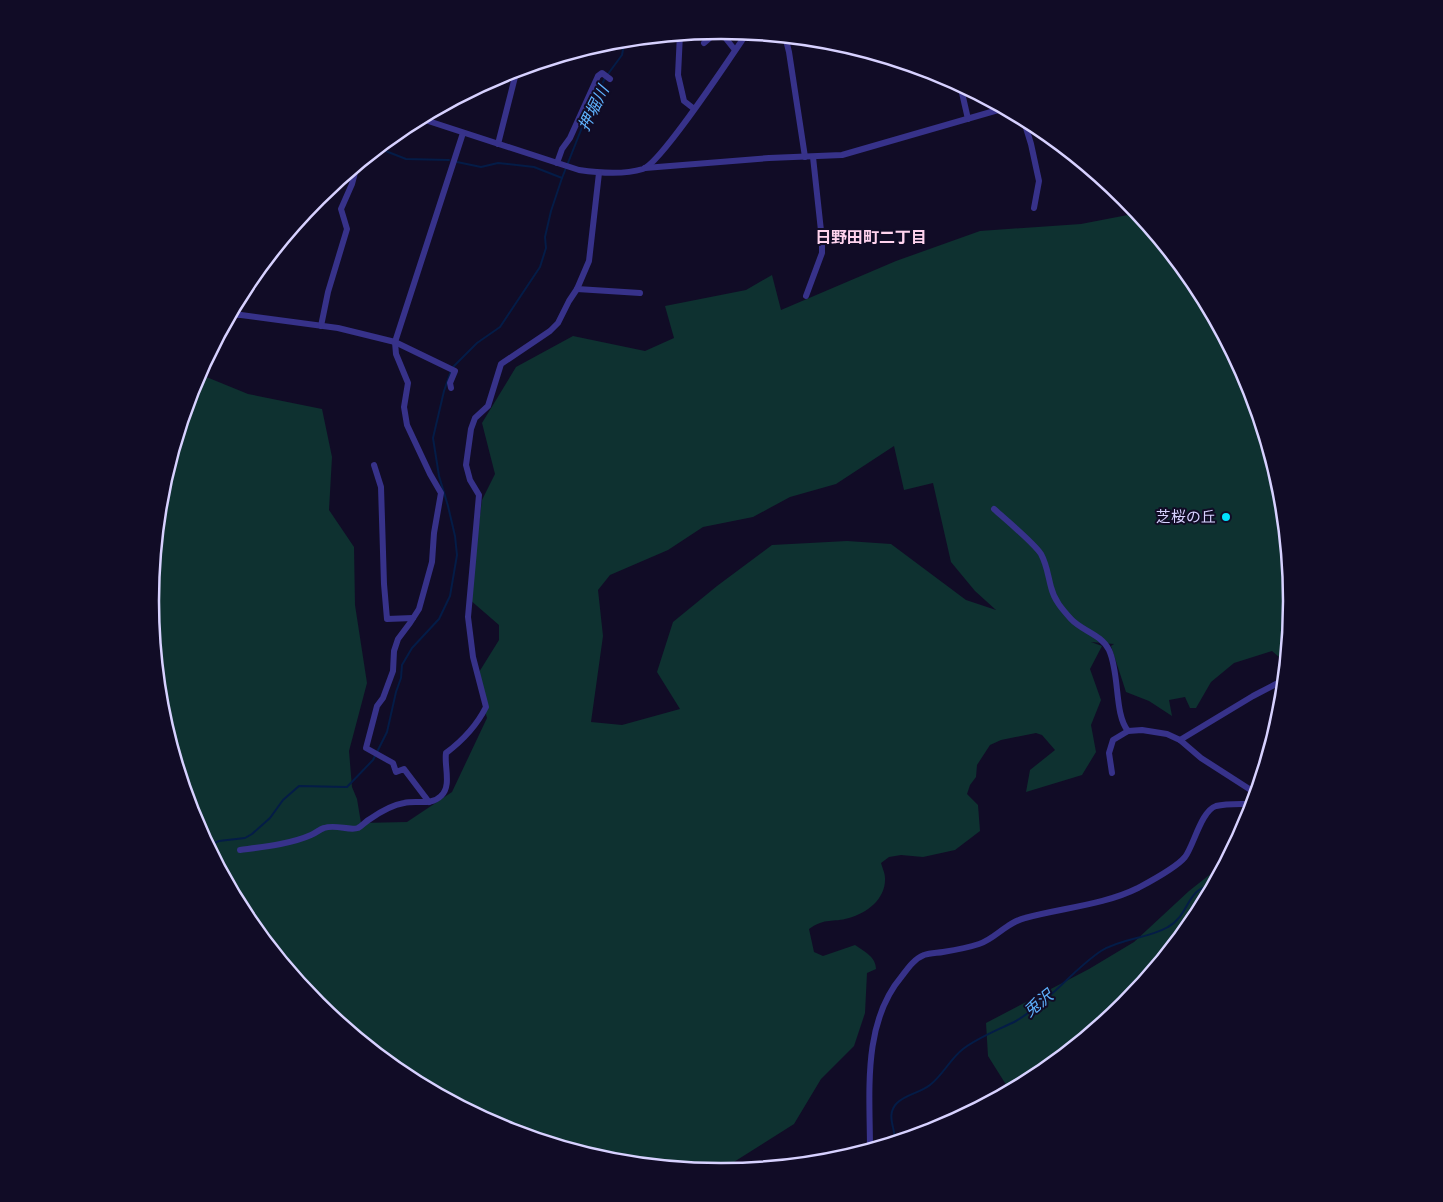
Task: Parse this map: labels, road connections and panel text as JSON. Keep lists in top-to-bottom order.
{
  "districts": ["日野田町二丁目"],
  "water": ["押堀川", "兎沢"],
  "places": ["芝桜の丘"]
}
